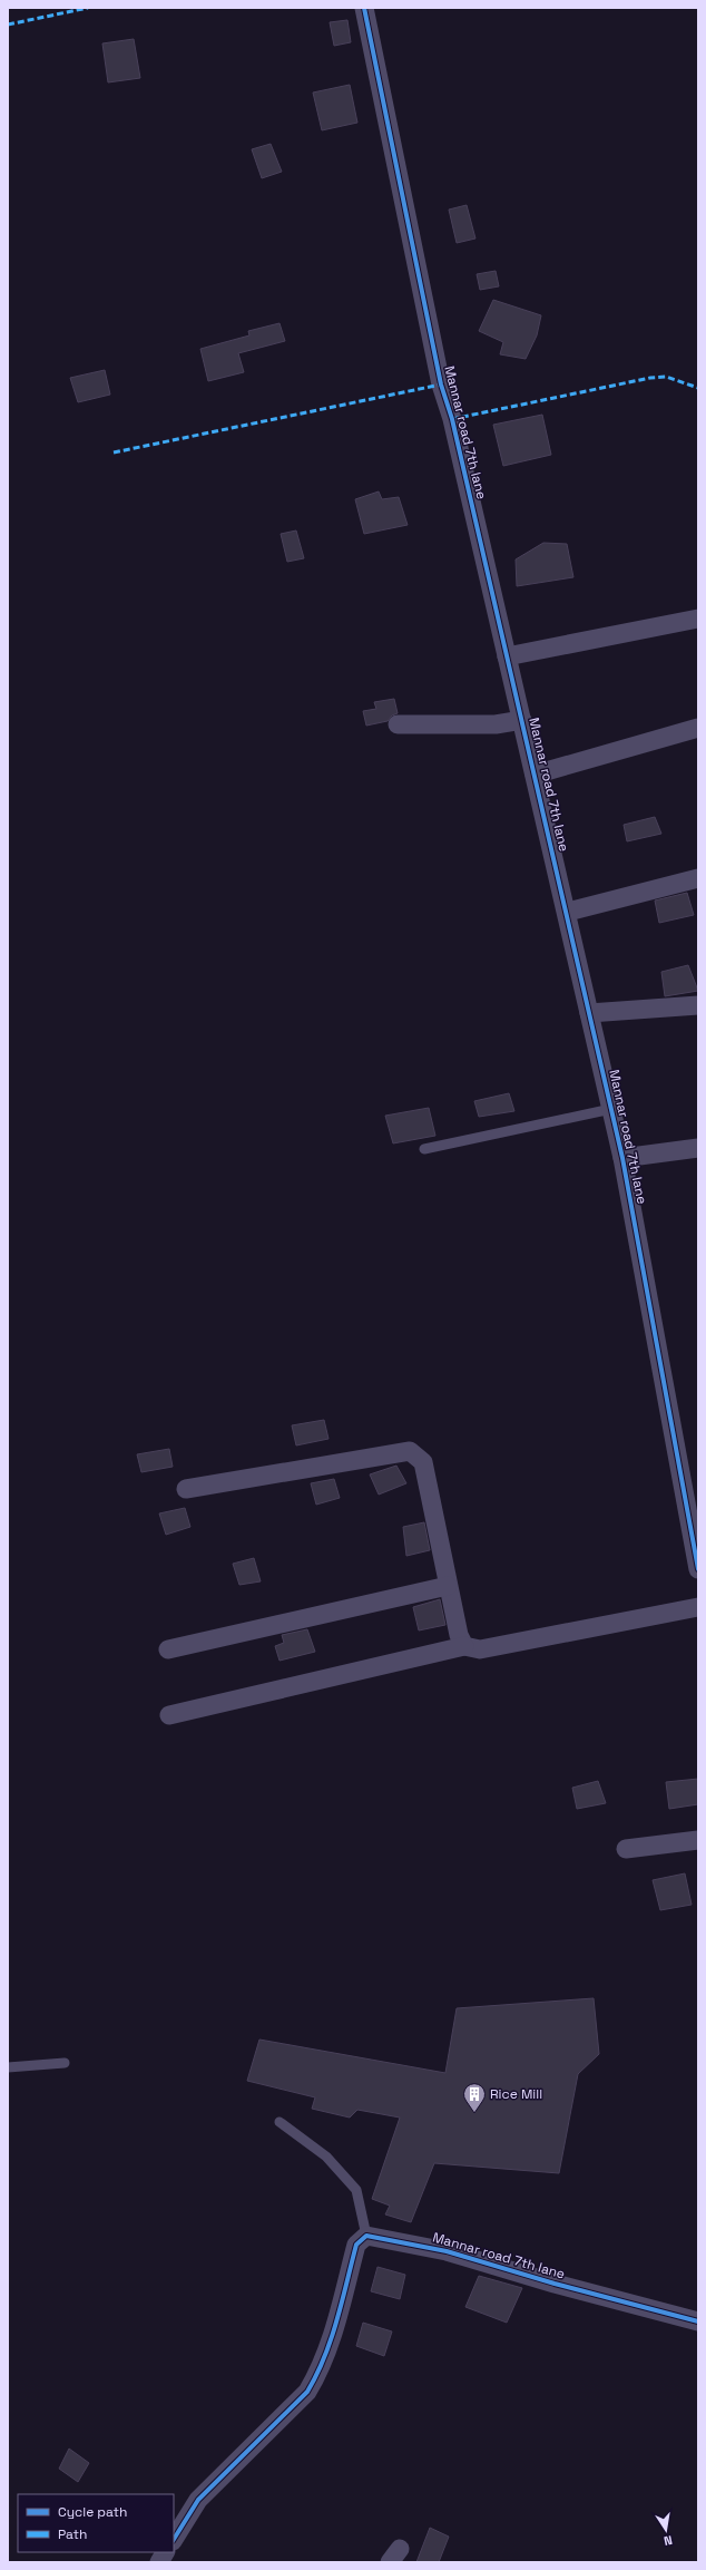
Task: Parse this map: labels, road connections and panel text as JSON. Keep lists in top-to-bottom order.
{
  "streets": {
    "street": ["Mannar road 7th lane"]
  },
  "places": {
    "building": ["Rice Mill"]
  },
  "legend": ["Cycle path", "Path"],
  "north": "bottom"
}
